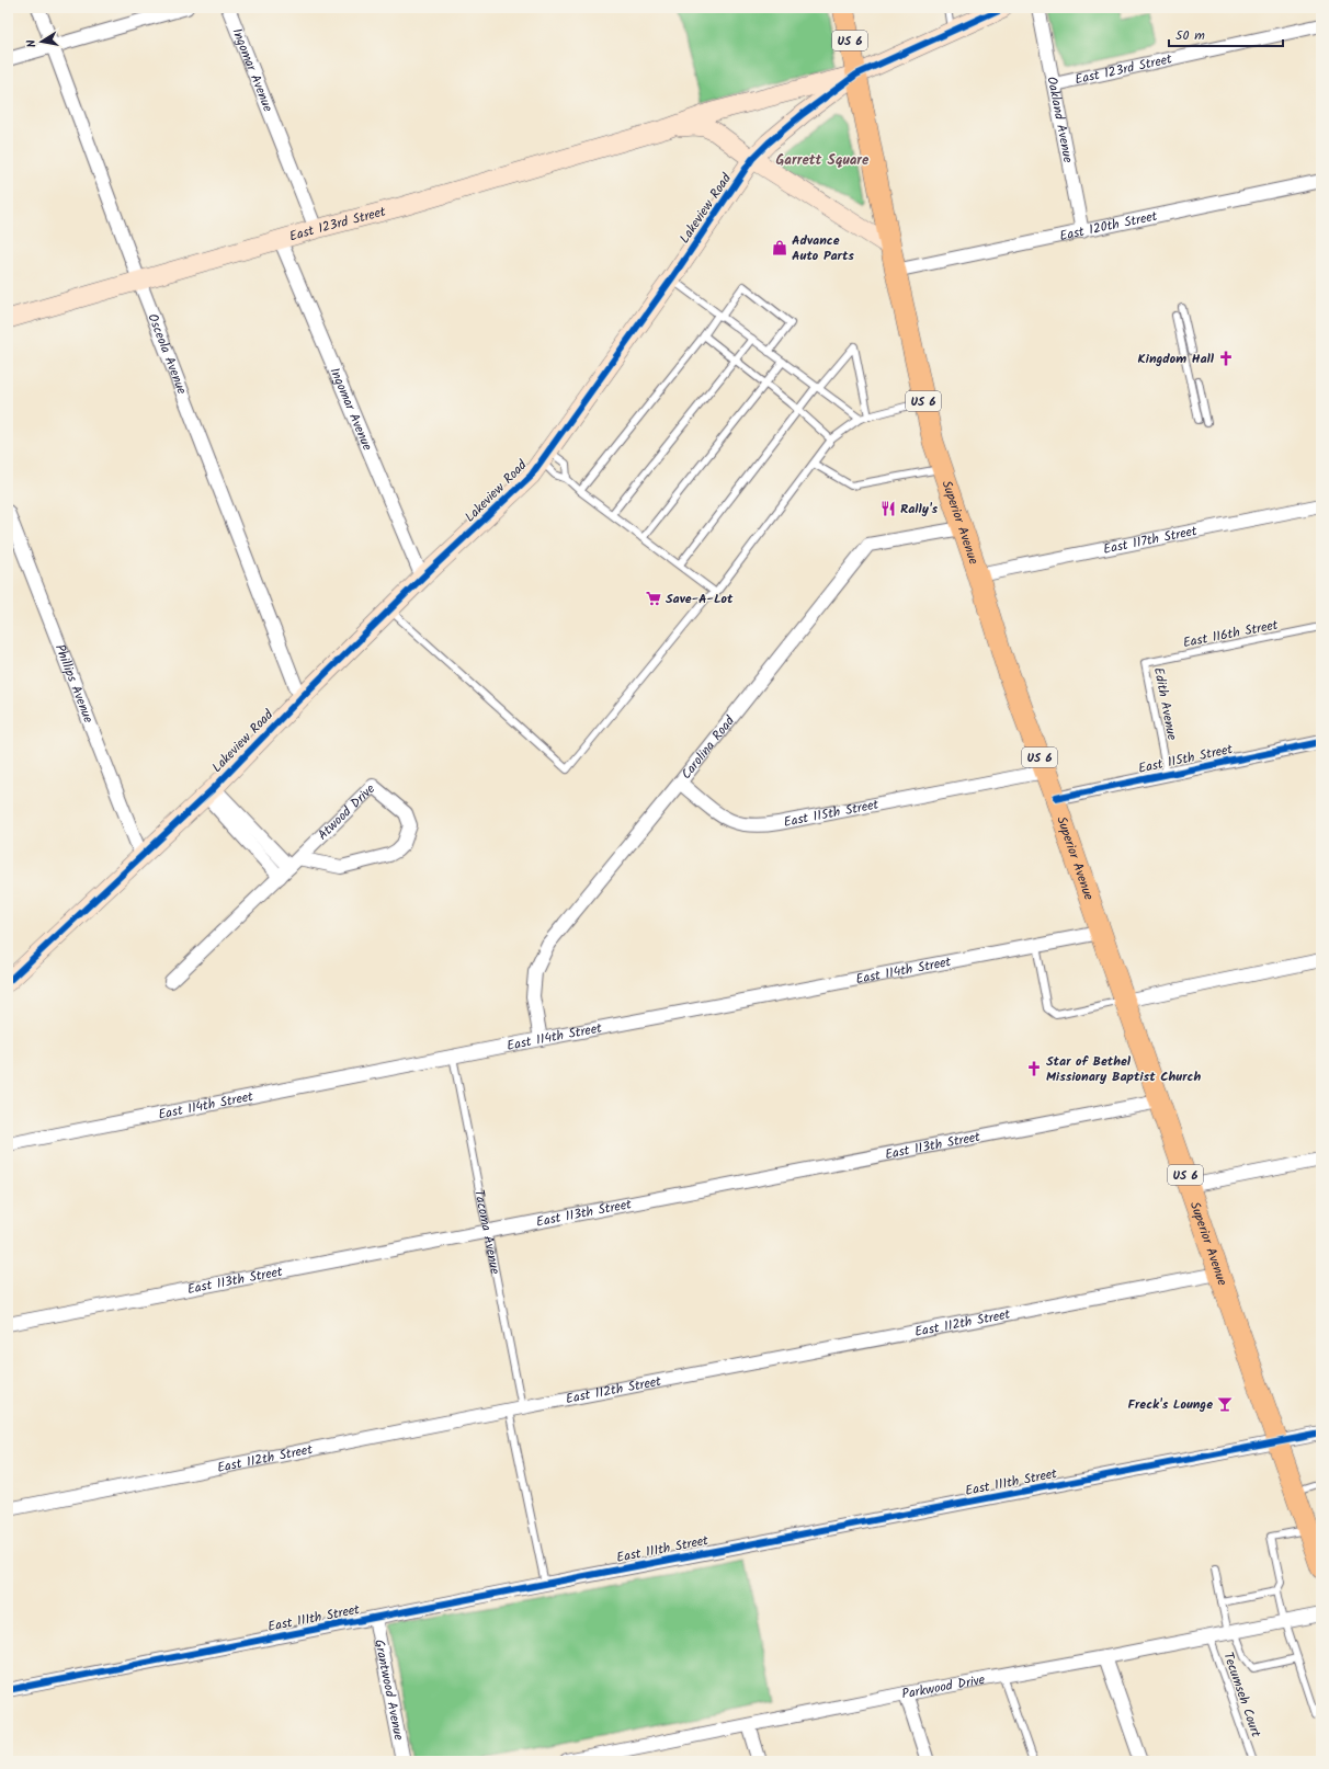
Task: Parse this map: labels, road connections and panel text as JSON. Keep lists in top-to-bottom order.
{
  "streets": {
    "main road": ["US 6", "Superior Avenue"],
    "street": [
      "Ingomar Avenue",
      "East 123rd Street",
      "Oakland Avenue",
      "Lakeview Road",
      "East 120th Street",
      "Osceola Avenue",
      "East 117th Street",
      "Phillips Avenue",
      "Carolina Road",
      "East 115th Street",
      "Atwood Drive",
      "East 114th Street",
      "East 113th Street",
      "East 112th Street",
      "East 111th Street",
      "Parkwood Drive",
      "Grantwood Avenue"
    ],
    "lane": [
      "East 116th Street",
      "Edith Avenue",
      "Tacoma Avenue",
      "Tecumseh Court"
    ]
  },
  "crossings": [
    ["Ingomar Avenue", "East 123rd Street"],
    ["Ingomar Avenue", "Lakeview Road"],
    ["East 123rd Street", "Oakland Avenue"],
    ["East 123rd Street", "Osceola Avenue"],
    ["Oakland Avenue", "East 120th Street"],
    ["Lakeview Road", "Osceola Avenue"],
    ["Lakeview Road", "Superior Avenue"],
    ["Lakeview Road", "Phillips Avenue"],
    ["East 120th Street", "Superior Avenue"],
    ["Superior Avenue", "East 117th Street"],
    ["Superior Avenue", "Carolina Road"],
    ["Superior Avenue", "East 115th Street"],
    ["Superior Avenue", "East 114th Street"],
    ["Superior Avenue", "East 113th Street"],
    ["Superior Avenue", "East 112th Street"],
    ["Superior Avenue", "East 111th Street"],
    ["East 116th Street", "Edith Avenue"],
    ["Edith Avenue", "East 115th Street"],
    ["Carolina Road", "East 115th Street"],
    ["Carolina Road", "East 114th Street"],
    ["East 114th Street", "Tacoma Avenue"],
    ["East 113th Street", "Tacoma Avenue"],
    ["Tacoma Avenue", "East 112th Street"],
    ["East 111th Street", "Grantwood Avenue"],
    ["Parkwood Drive", "Tecumseh Court"]
  ],
  "districts": ["Garrett Square"],
  "places": {
    "shop": ["Advance Auto Parts"],
    "church": ["Kingdom Hall", "Star of Bethel Missionary Baptist Church"],
    "restaurant": ["Rally's"],
    "supermarket": ["Save-A-Lot"],
    "bar": ["Freck's Lounge"]
  },
  "scale_bar": "50 m",
  "north": "left"
}
